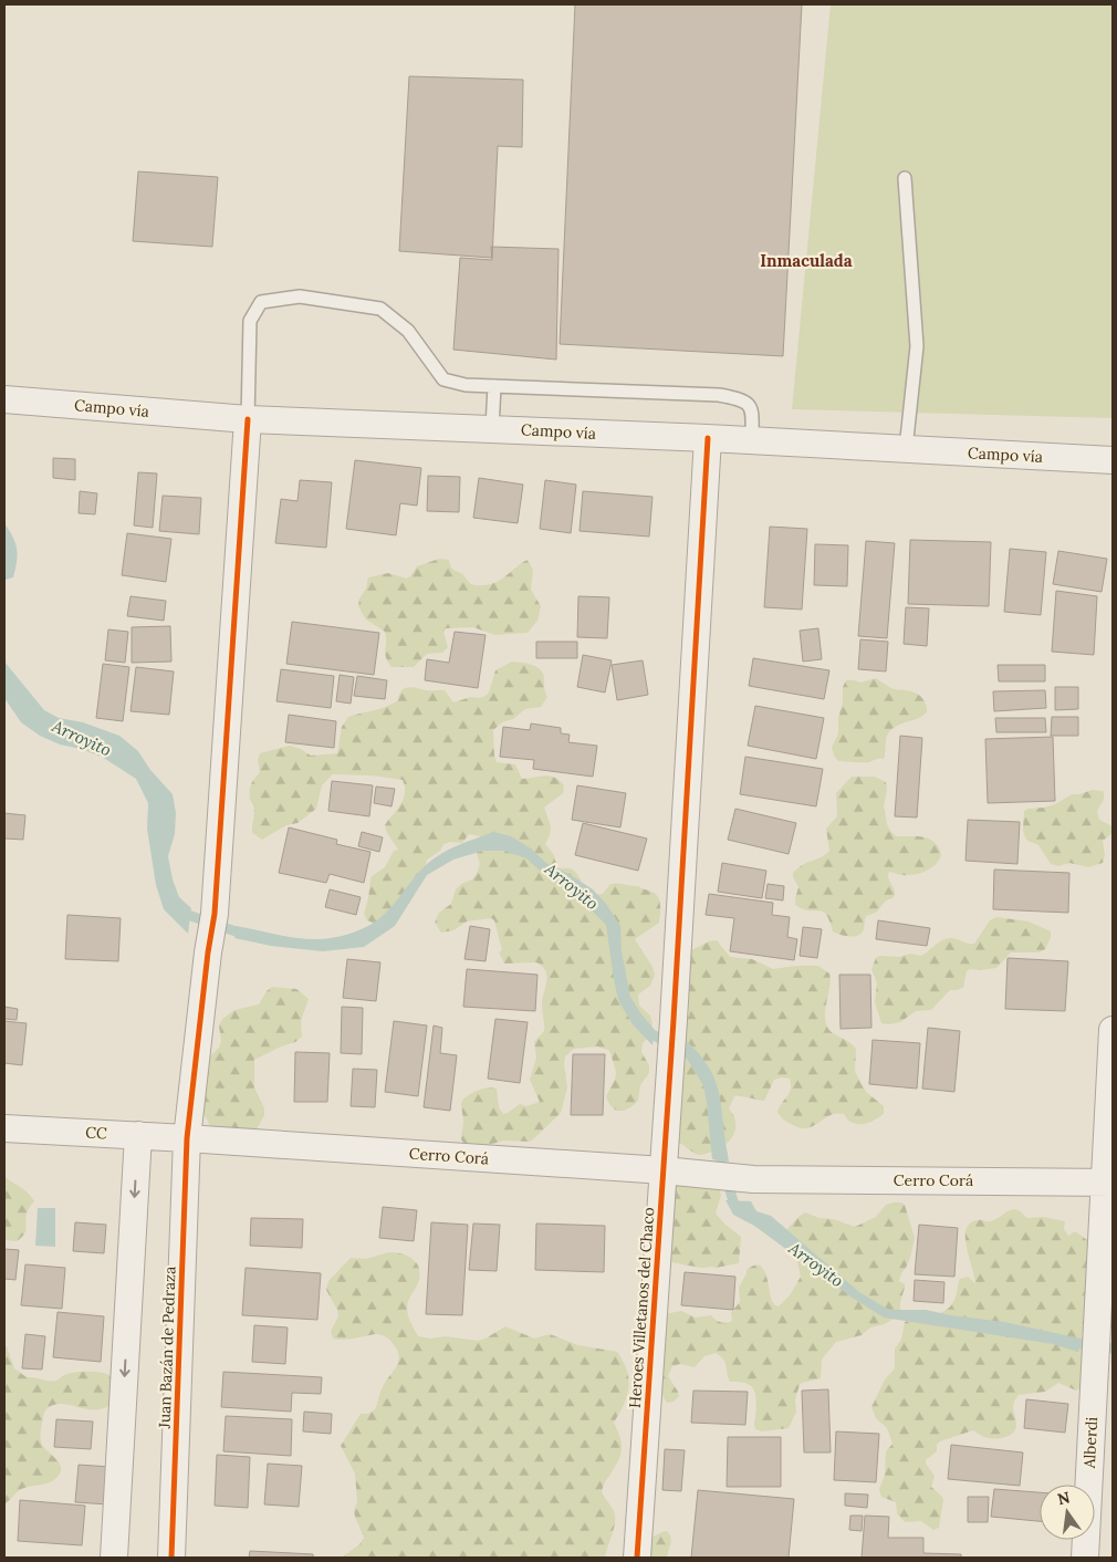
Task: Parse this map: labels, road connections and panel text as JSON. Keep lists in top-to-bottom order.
{
  "streets": {
    "street": [
      "Campo vía",
      "CC",
      "Cerro Corá",
      "Heroes Villetanos del Chaco",
      "Juan Bazán de Pedraza",
      "Alberdi"
    ]
  },
  "crossings": [
    ["Campo vía", "Heroes Villetanos del Chaco"],
    ["Campo vía", "Juan Bazán de Pedraza"],
    ["CC", "Cerro Corá"],
    ["CC", "Juan Bazán de Pedraza"],
    ["Cerro Corá", "Heroes Villetanos del Chaco"],
    ["Cerro Corá", "Juan Bazán de Pedraza"],
    ["Cerro Corá", "Alberdi"]
  ],
  "districts": ["Inmaculada"],
  "water": ["Arroyito"],
  "north": "top"
}
